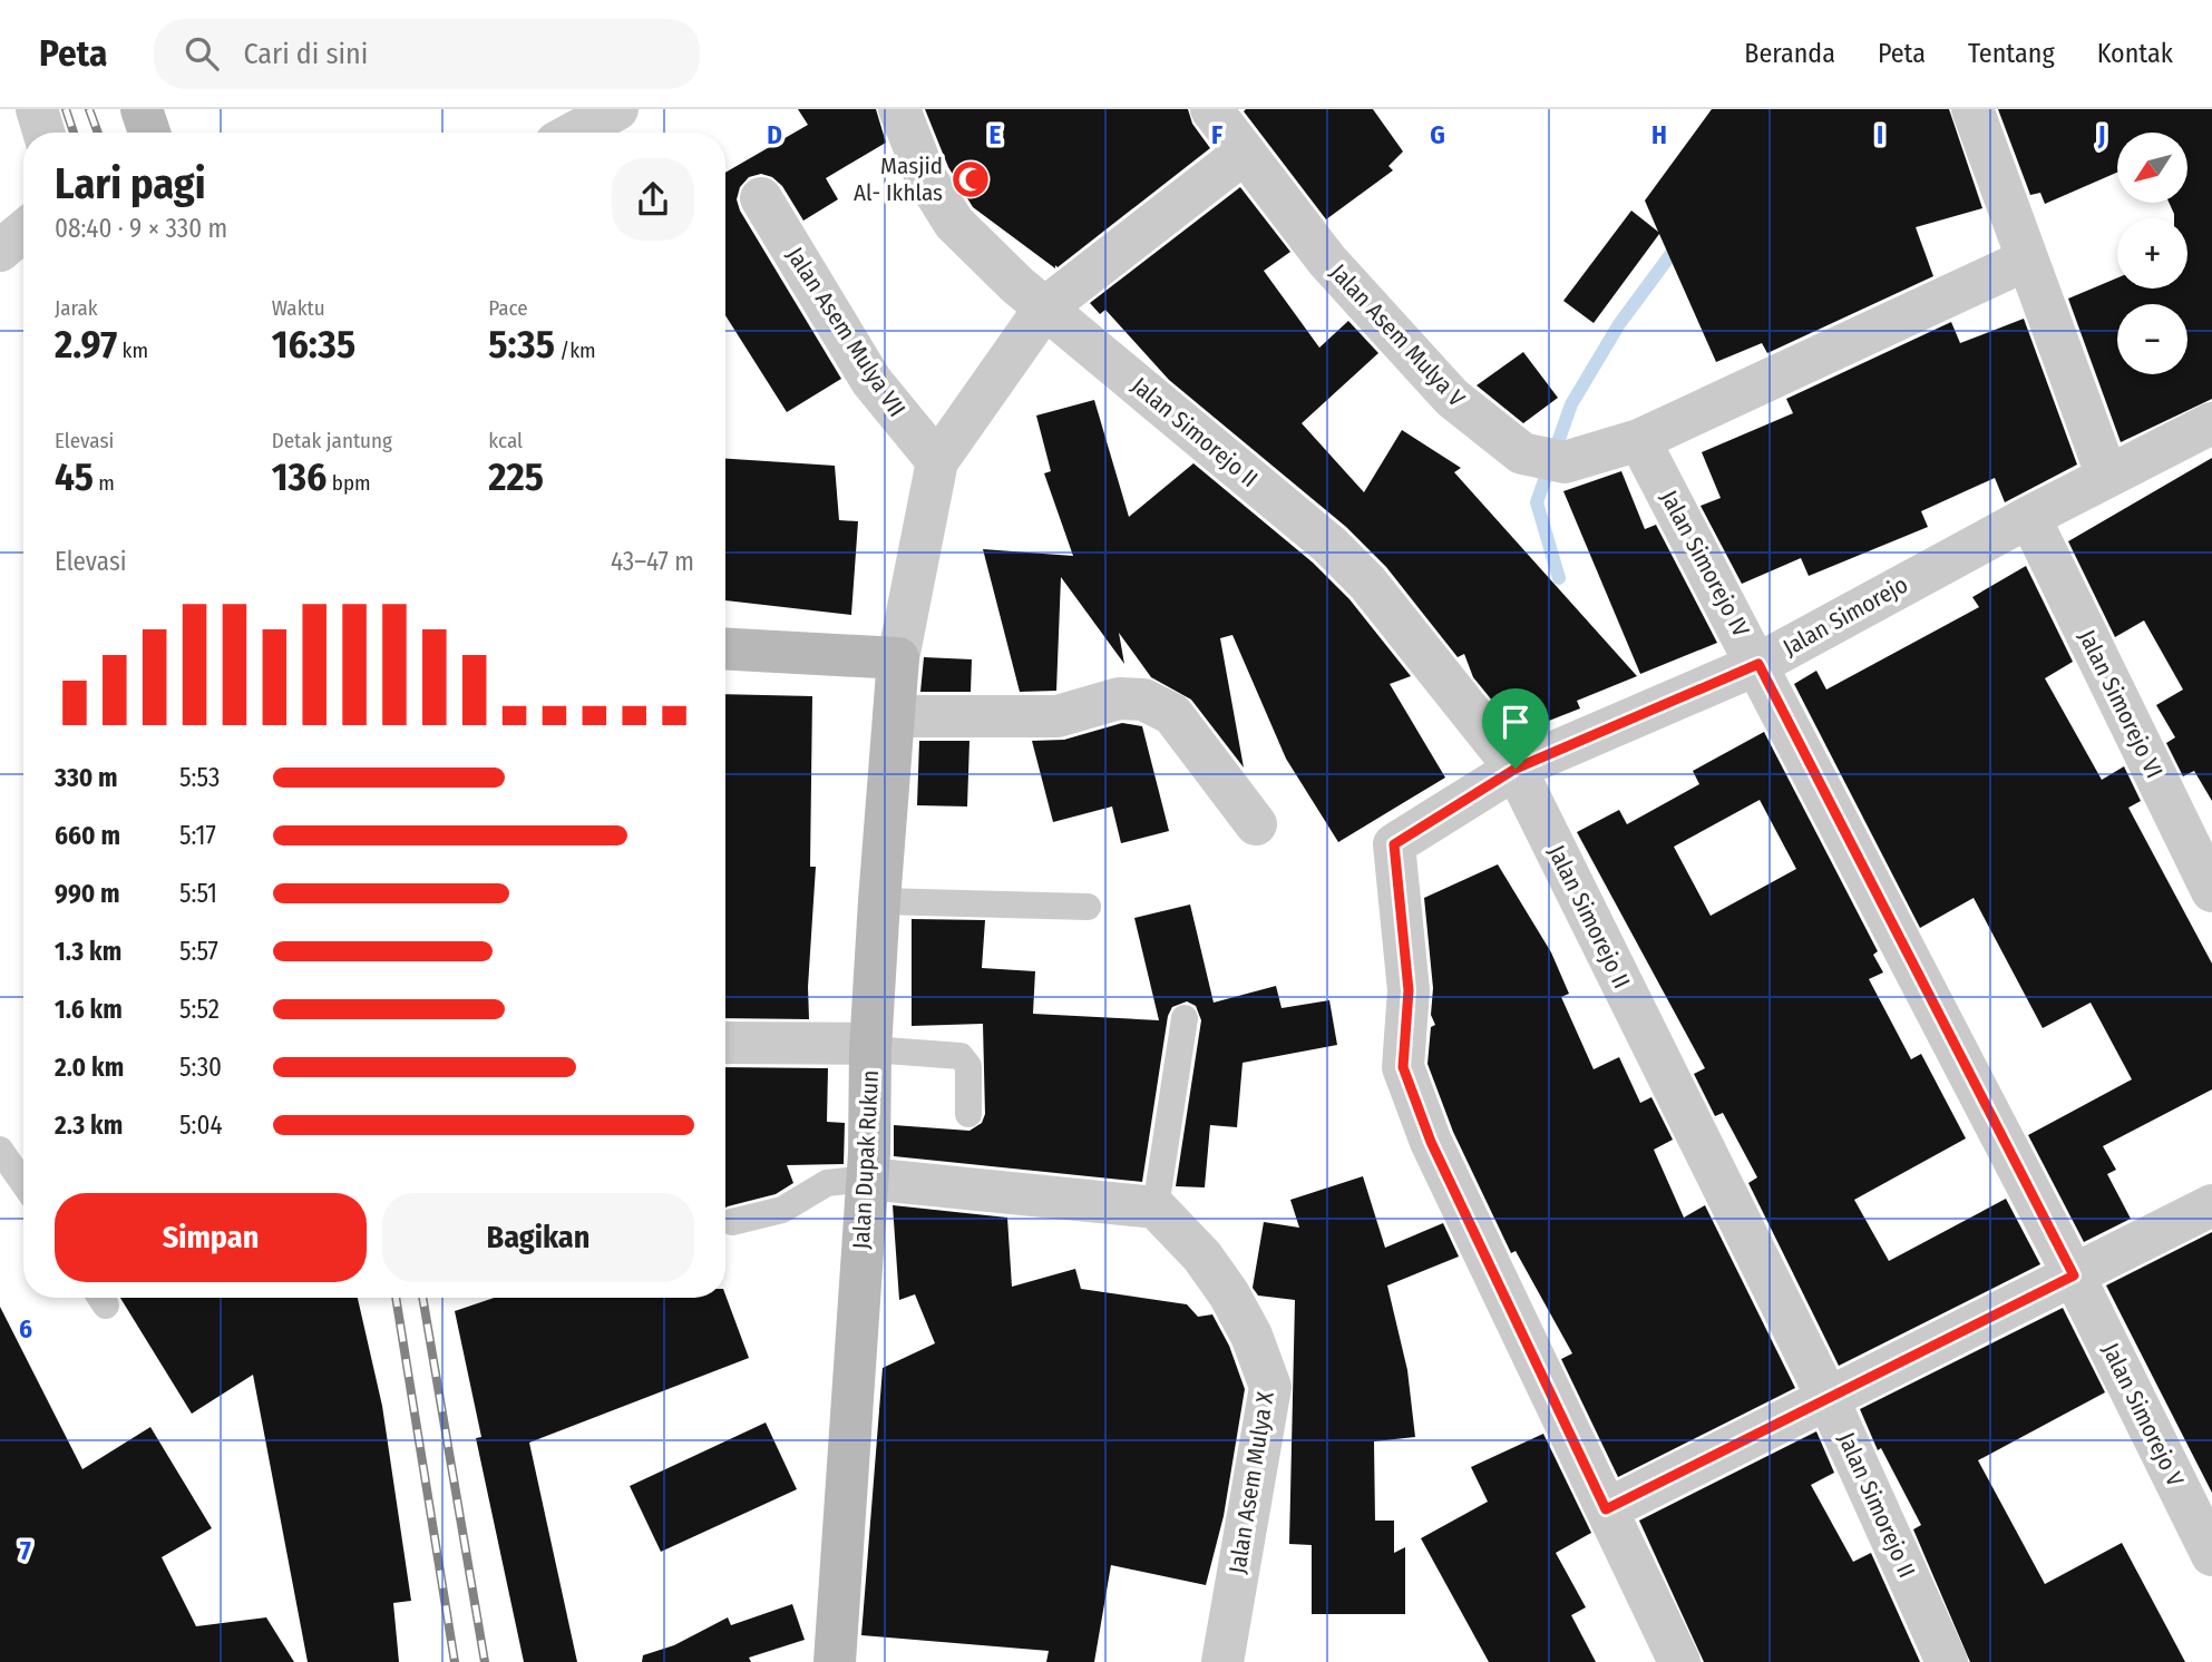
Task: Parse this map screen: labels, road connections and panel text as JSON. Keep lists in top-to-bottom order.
{
  "streets": {
    "street": [
      "Jalan Asem Mulya VII",
      "Jalan Asem Mulya V",
      "Jalan Simorejo II",
      "Jalan Simorejo IV",
      "Jalan Simorejo",
      "Jalan Simorejo VI",
      "Jalan Dupak Rukun",
      "Jalan Simorejo V",
      "Jalan Asem Mulya X"
    ]
  },
  "crossings": [
    ["Jalan Asem Mulya V", "Jalan Simorejo IV"],
    ["Jalan Simorejo II", "Jalan Simorejo"],
    ["Jalan Simorejo IV", "Jalan Simorejo"],
    ["Jalan Simorejo IV", "Jalan Simorejo V"],
    ["Jalan Simorejo", "Jalan Simorejo VI"]
  ],
  "places": {
    "mosque": ["Masjid Al- Ikhlas"]
  },
  "north": "bottom left",
  "page": {
    "header": "Peta",
    "search": "Cari di sini",
    "nav": [
      "Beranda",
      "Peta",
      "Tentang",
      "Kontak"
    ],
    "map_buttons": ["+", "−"],
    "heading": ["Lari pagi", "08:40 · 9 × 330 m"],
    "stats": [
      ["Jarak", "2.97 km"],
      ["Waktu", "16:35"],
      ["Pace", "5:35 /km"],
      ["Elevasi", "45 m"],
      ["Detak jantung", "136 bpm"],
      ["kcal", "225"]
    ],
    "chart": ["Elevasi", "43–47 m"],
    "list": [
      {
        "name": "330 m",
        "note": "5:53"
      },
      {
        "name": "660 m",
        "note": "5:17"
      },
      {
        "name": "990 m",
        "note": "5:51"
      },
      {
        "name": "1.3 km",
        "note": "5:57"
      },
      {
        "name": "1.6 km",
        "note": "5:52"
      },
      {
        "name": "2.0 km",
        "note": "5:30"
      },
      {
        "name": "2.3 km",
        "note": "5:04"
      }
    ],
    "buttons": ["Simpan", "Bagikan"]
  },
  "grid": {
    "columns": [
      "D",
      "E",
      "F",
      "G",
      "H",
      "I",
      "J"
    ],
    "rows": ["6", "7"]
  }
}
